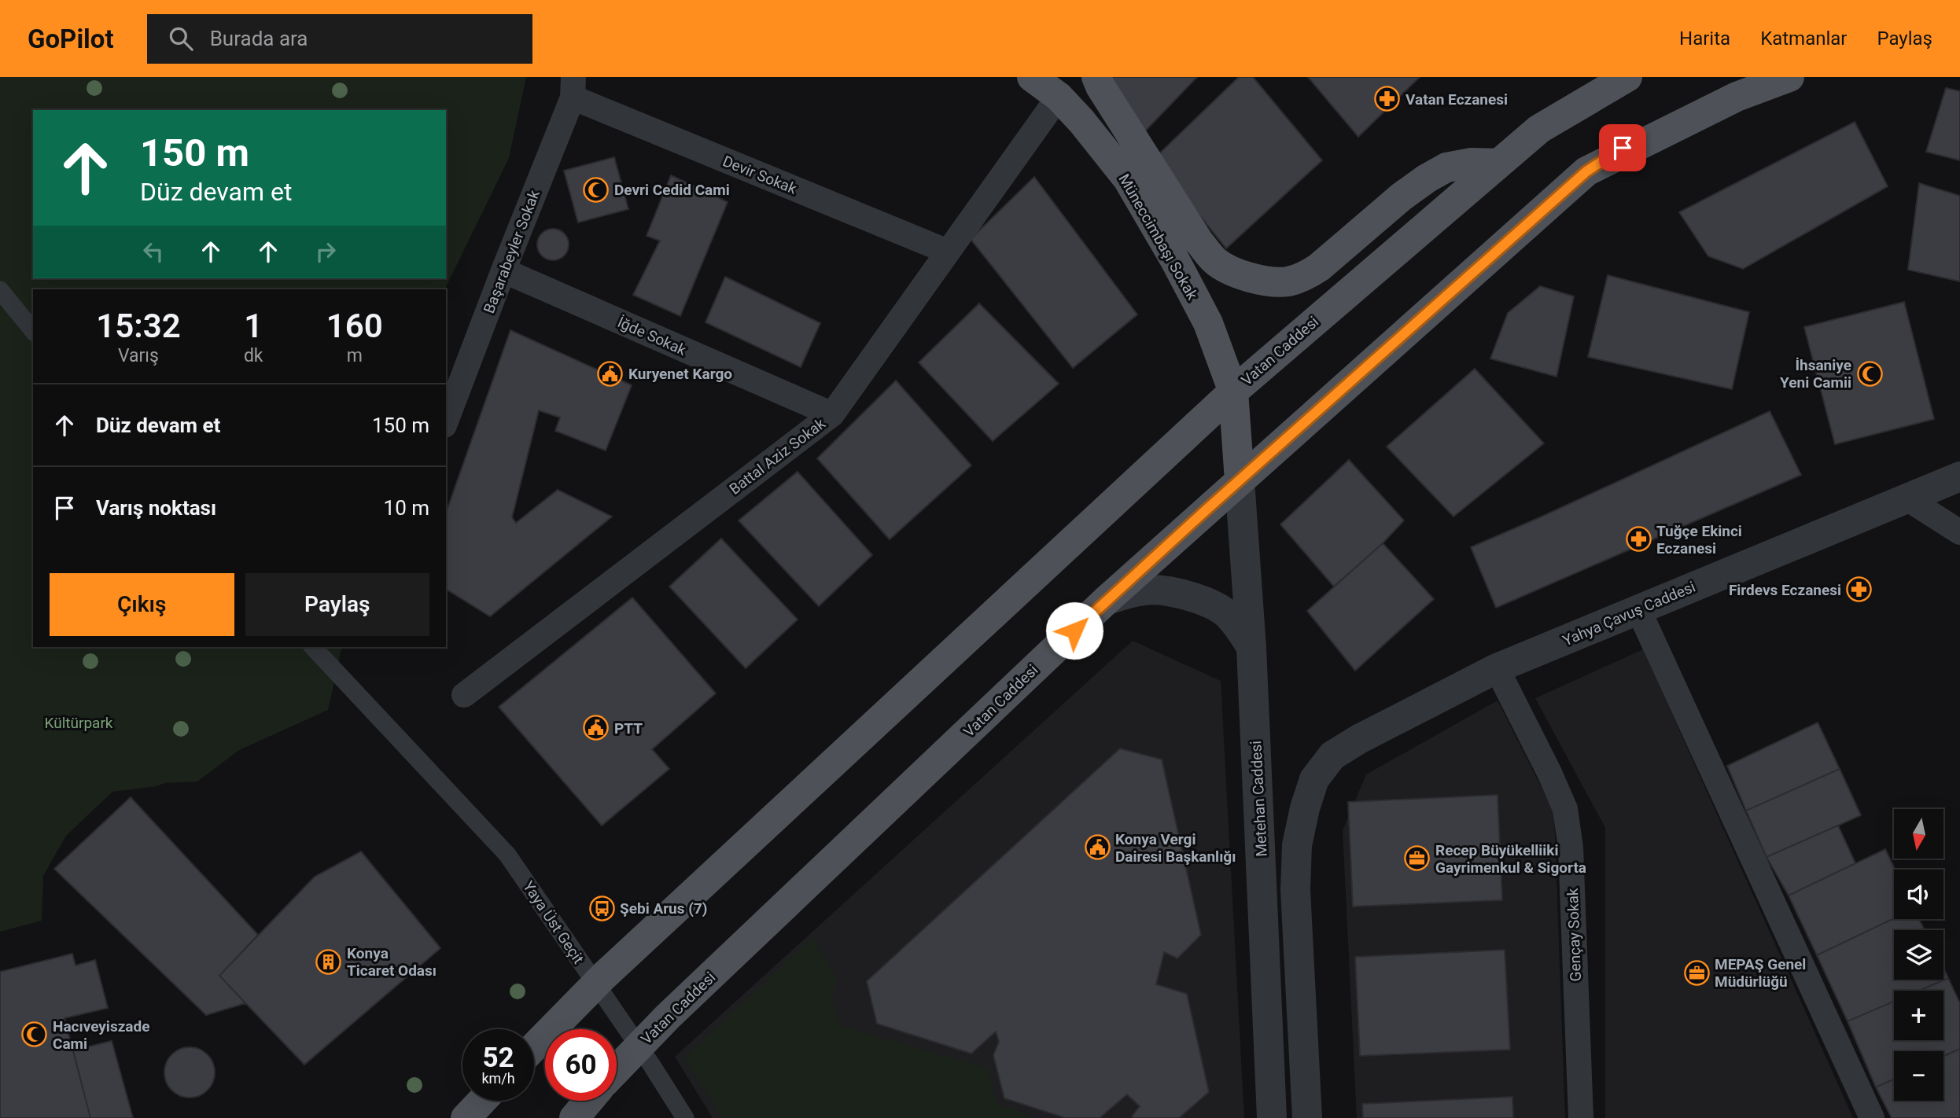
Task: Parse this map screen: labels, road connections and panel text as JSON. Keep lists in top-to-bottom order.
{
  "streets": {
    "main road": ["Müneccimbaşı Sokak", "Vatan Caddesi"],
    "street": [
      "Devir Sokak",
      "Başarabeyler Sokak",
      "İğde Sokak",
      "Battal Aziz Sokak",
      "Yahya Çavuş Caddesi",
      "Metehan Caddesi",
      "Yaya Üst Geçit",
      "Gençay Sokak"
    ]
  },
  "crossings": [
    ["Devir Sokak", "Başarabeyler Sokak"],
    ["Devir Sokak", "Battal Aziz Sokak"],
    ["Müneccimbaşı Sokak", "Vatan Caddesi"],
    ["Müneccimbaşı Sokak", "Battal Aziz Sokak"],
    ["Müneccimbaşı Sokak", "Metehan Caddesi"],
    ["Başarabeyler Sokak", "İğde Sokak"],
    ["İğde Sokak", "Battal Aziz Sokak"],
    ["Vatan Caddesi", "Metehan Caddesi"],
    ["Yahya Çavuş Caddesi", "Gençay Sokak"]
  ],
  "parks": ["Kültürpark"],
  "places": {
    "pharmacy": ["Vatan Eczanesi", "Tuğçe Ekinci Eczanesi", "Firdevs Eczanesi"],
    "mosque": ["Devri Cedid Cami", "İhsaniye Yeni Camii", "Hacıveyiszade Cami"],
    "public building": ["Kuryenet Kargo", "PTT", "Konya Vergi Dairesi Başkanlığı"],
    "office": ["Recep Büyükelliiki Gayrimenkul & Sigorta", "MEPAŞ Genel Müdürlüğü"],
    "bus stop": ["Şebi Arus (7)"],
    "building": ["Konya Ticaret Odası"]
  },
  "north": "bottom",
  "page": {
    "header": "GoPilot",
    "search": "Burada ara",
    "nav": ["Harita", "Katmanlar", "Paylaş"],
    "turn": ["150 m", "Düz devam et"],
    "eta": [
      "15:32",
      "Varış",
      "1",
      "dk",
      "160",
      "m"
    ],
    "list": [
      {
        "name": "Düz devam et",
        "value": "150 m"
      },
      {
        "name": "Varış noktası",
        "value": "10 m"
      }
    ],
    "buttons": ["Çıkış", "Paylaş"],
    "map_buttons": ["+", "−"],
    "speed": "52 km/h",
    "limit": "60"
  }
}
